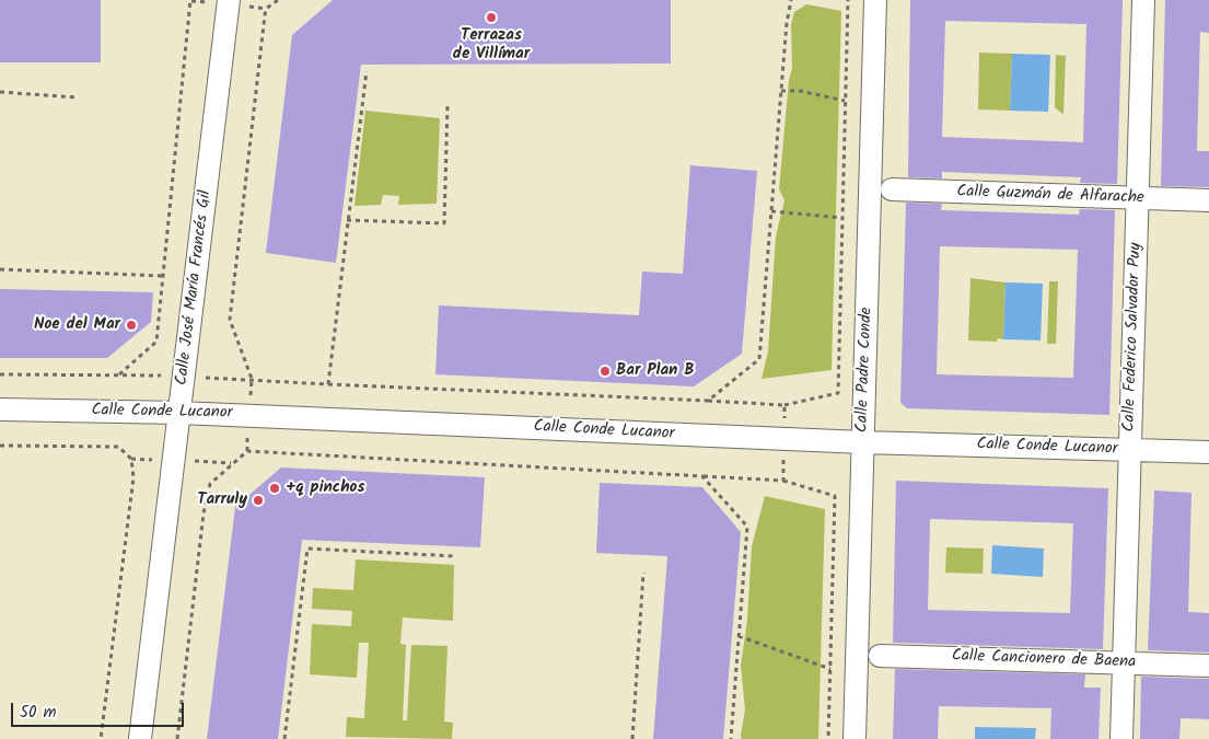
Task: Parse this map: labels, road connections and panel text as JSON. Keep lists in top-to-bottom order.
{
  "streets": {
    "street": [
      "Calle Guzmán de Alfarache",
      "Calle José María Francés Gil",
      "Calle Federico Salvador Puy",
      "Calle Padre Conde",
      "Calle Conde Lucanor",
      "Calle Cancionero de Baena"
    ]
  },
  "crossings": [
    ["Calle Guzmán de Alfarache", "Calle Federico Salvador Puy"],
    ["Calle José María Francés Gil", "Calle Conde Lucanor"],
    ["Calle Federico Salvador Puy", "Calle Conde Lucanor"],
    ["Calle Federico Salvador Puy", "Calle Cancionero de Baena"],
    ["Calle Padre Conde", "Calle Conde Lucanor"]
  ],
  "places": [
    "Terrazas de Villímar",
    "Noe del Mar",
    "Bar Plan B",
    "+q pinchos",
    "Tarruly"
  ],
  "scale_bar": "50 m"
}
